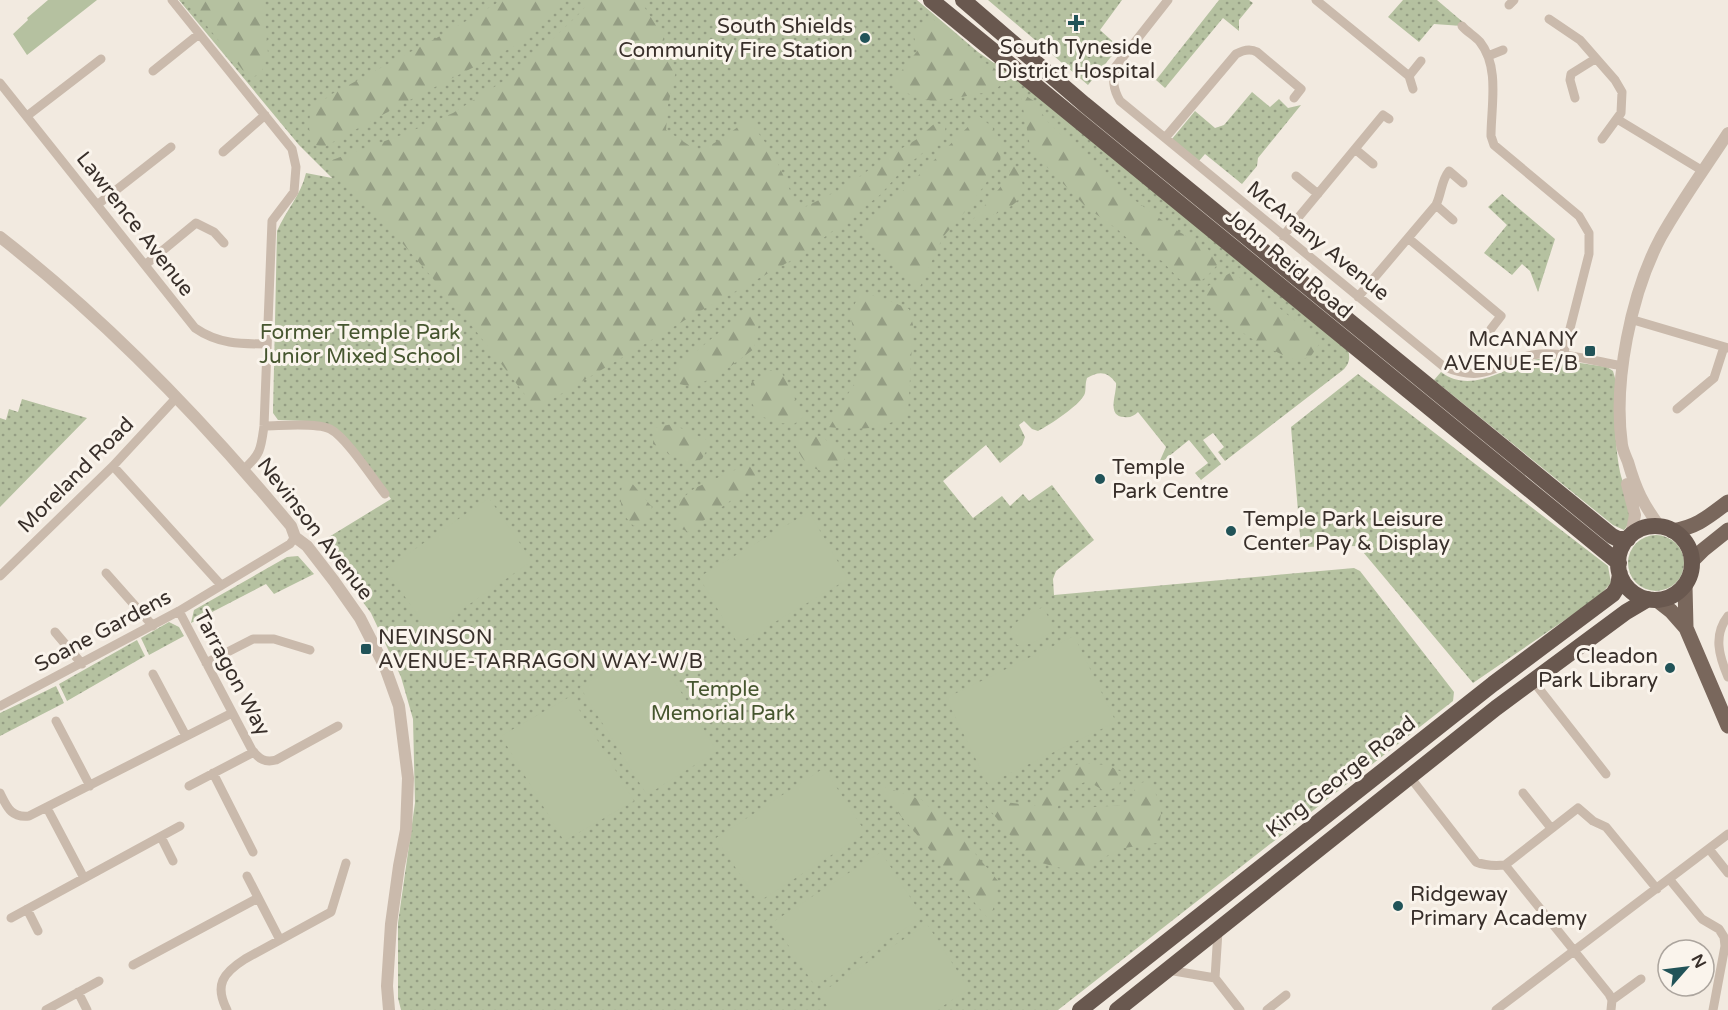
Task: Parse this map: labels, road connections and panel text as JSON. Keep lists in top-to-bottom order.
{
  "streets": {
    "highway": ["John Reid Road", "King George Road"],
    "street": [
      "Lawrence Avenue",
      "McAnany Avenue",
      "Moreland Road",
      "Nevinson Avenue",
      "Soane Gardens",
      "Tarragon Way"
    ]
  },
  "crossings": [
    ["John Reid Road", "King George Road"],
    ["Moreland Road", "Nevinson Avenue"],
    ["Nevinson Avenue", "Soane Gardens"],
    ["Soane Gardens", "Tarragon Way"]
  ],
  "parks": ["Former Temple Park Junior Mixed School", "Temple Memorial Park"],
  "places": {
    "health": ["South Tyneside District Hospital"],
    "other": [
      "South Shields Community Fire Station",
      "Temple Park Centre",
      "Temple Park Leisure Center Pay & Display",
      "Cleadon Park Library",
      "Ridgeway Primary Academy"
    ],
    "transit": ["McANANY AVENUE-E/B", "NEVINSON AVENUE-TARRAGON WAY-W/B"]
  },
  "north": "top right"
}
